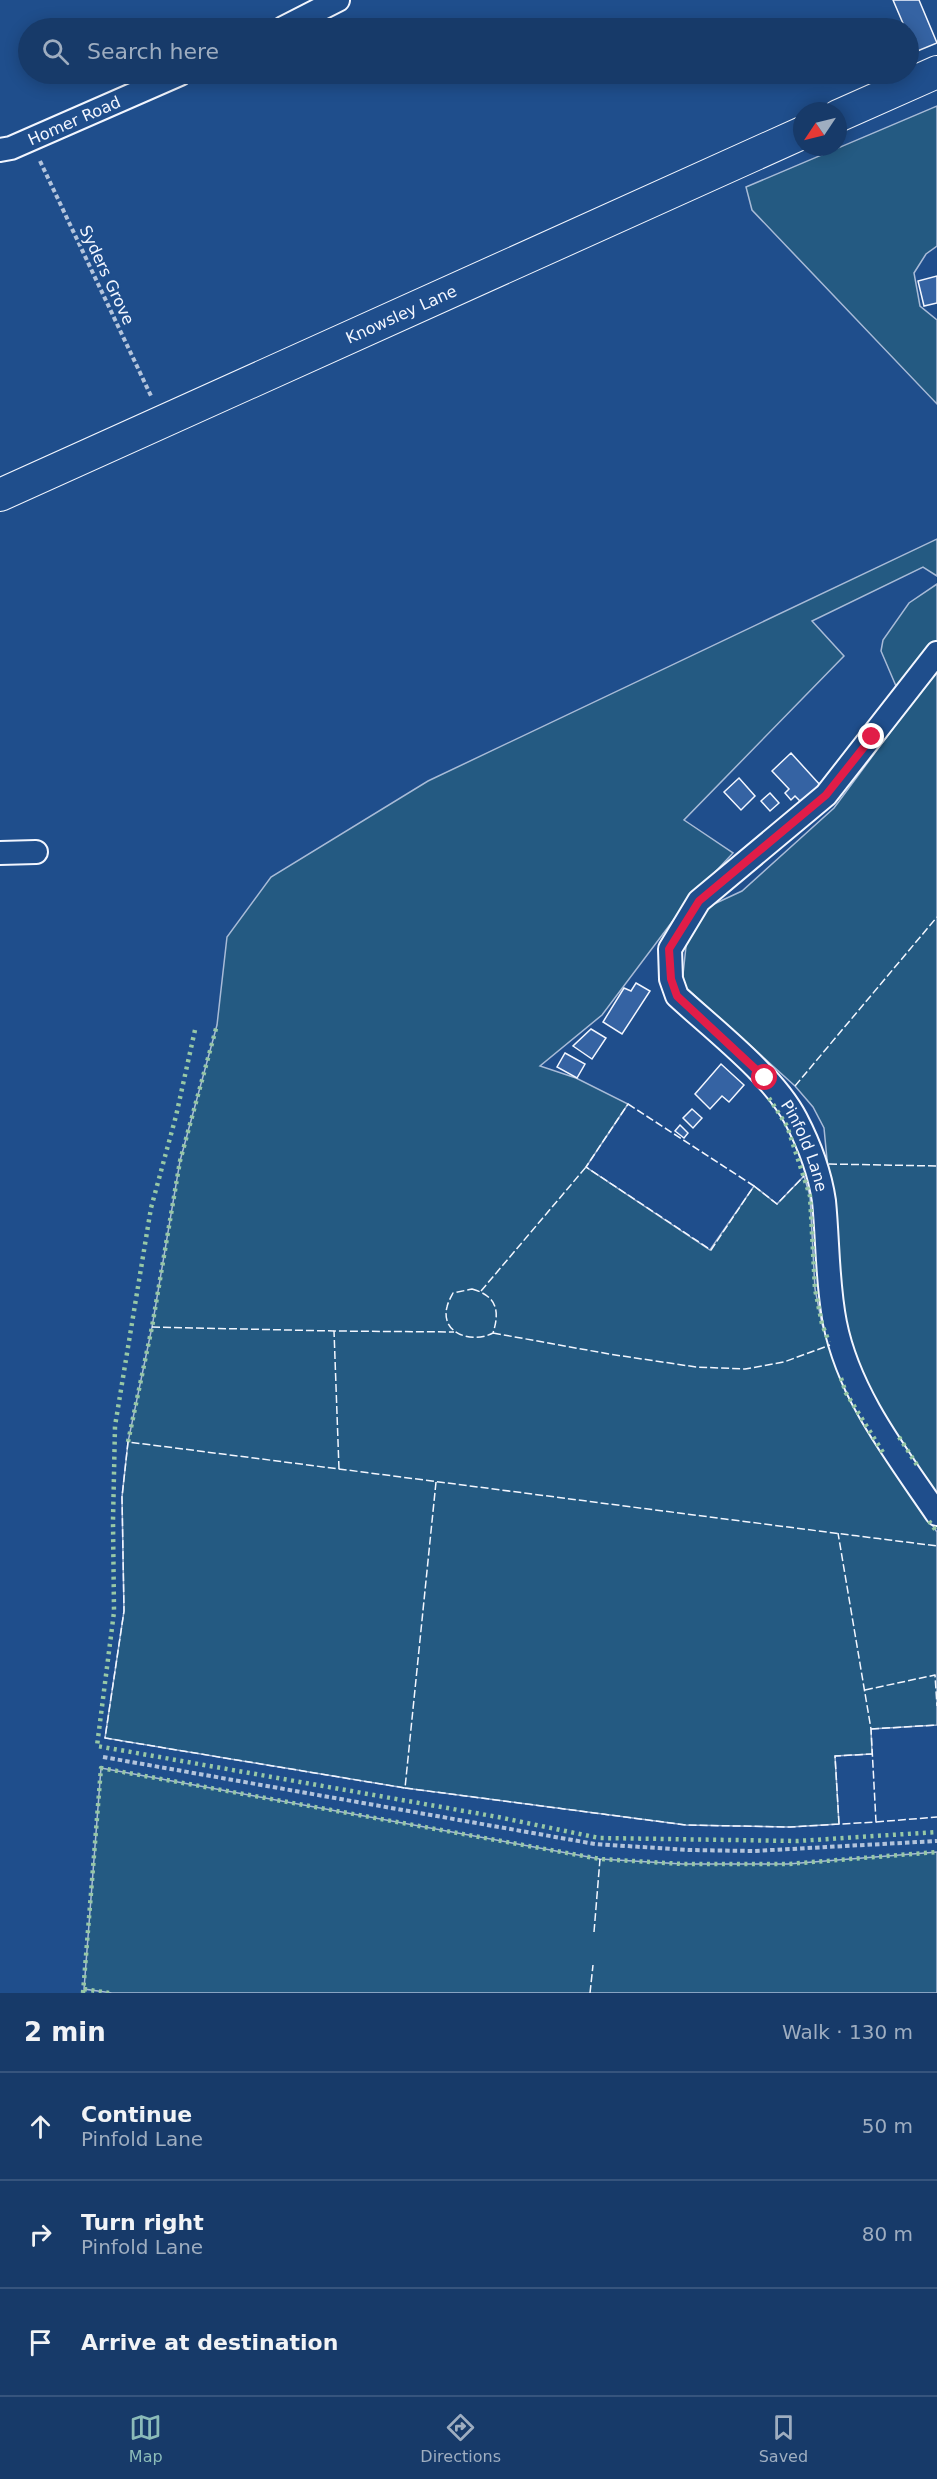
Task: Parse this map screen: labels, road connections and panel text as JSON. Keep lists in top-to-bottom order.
{
  "streets": {
    "main road": ["Knowsley Lane"],
    "street": ["Homer Road", "Pinfold Lane"],
    "path": ["Syders Grove"]
  },
  "crossings": [
    ["Homer Road", "Syders Grove"],
    ["Syders Grove", "Knowsley Lane"]
  ],
  "north": "bottom left",
  "page": {
    "search": "Search here",
    "heading": ["2 min", "Walk · 130 m"],
    "list": [
      ["Continue", "Pinfold Lane", "50 m"],
      ["Turn right", "Pinfold Lane", "80 m"],
      "Arrive at destination"
    ],
    "nav": ["Map", "Directions", "Saved"]
  }
}
